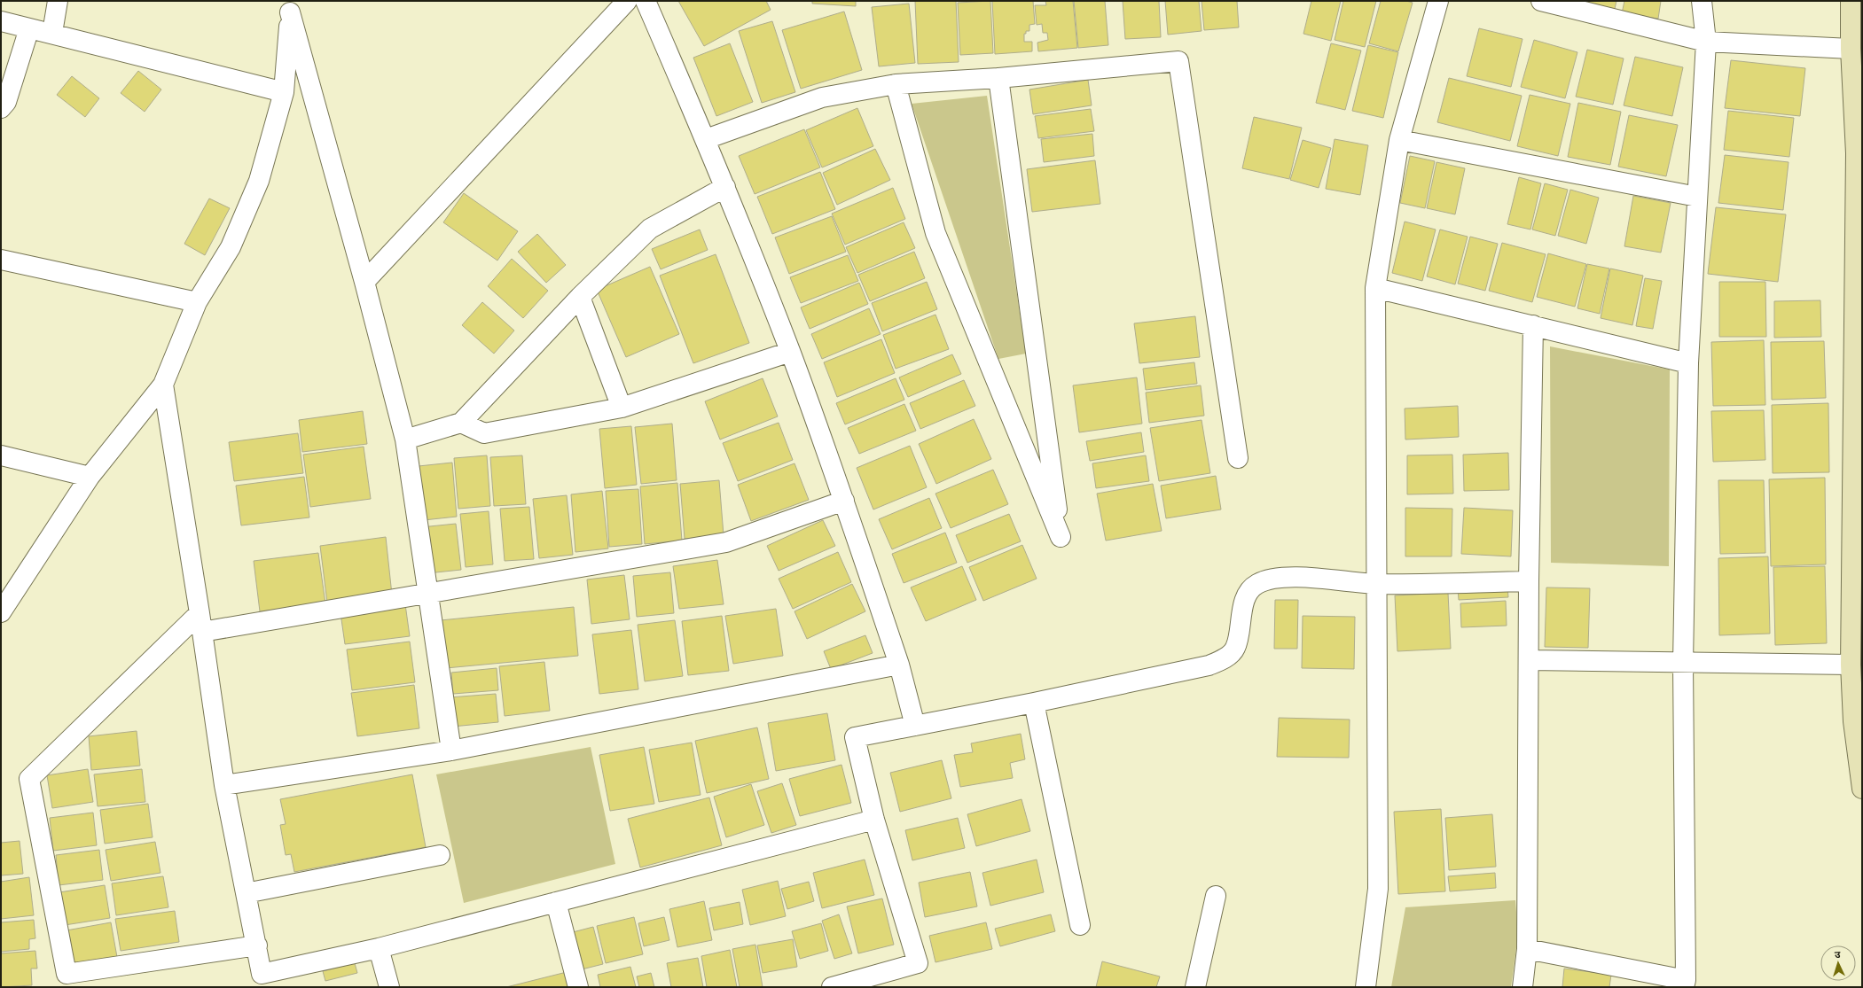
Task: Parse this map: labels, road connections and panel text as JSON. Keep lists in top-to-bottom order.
{
  "north": "top"
}
